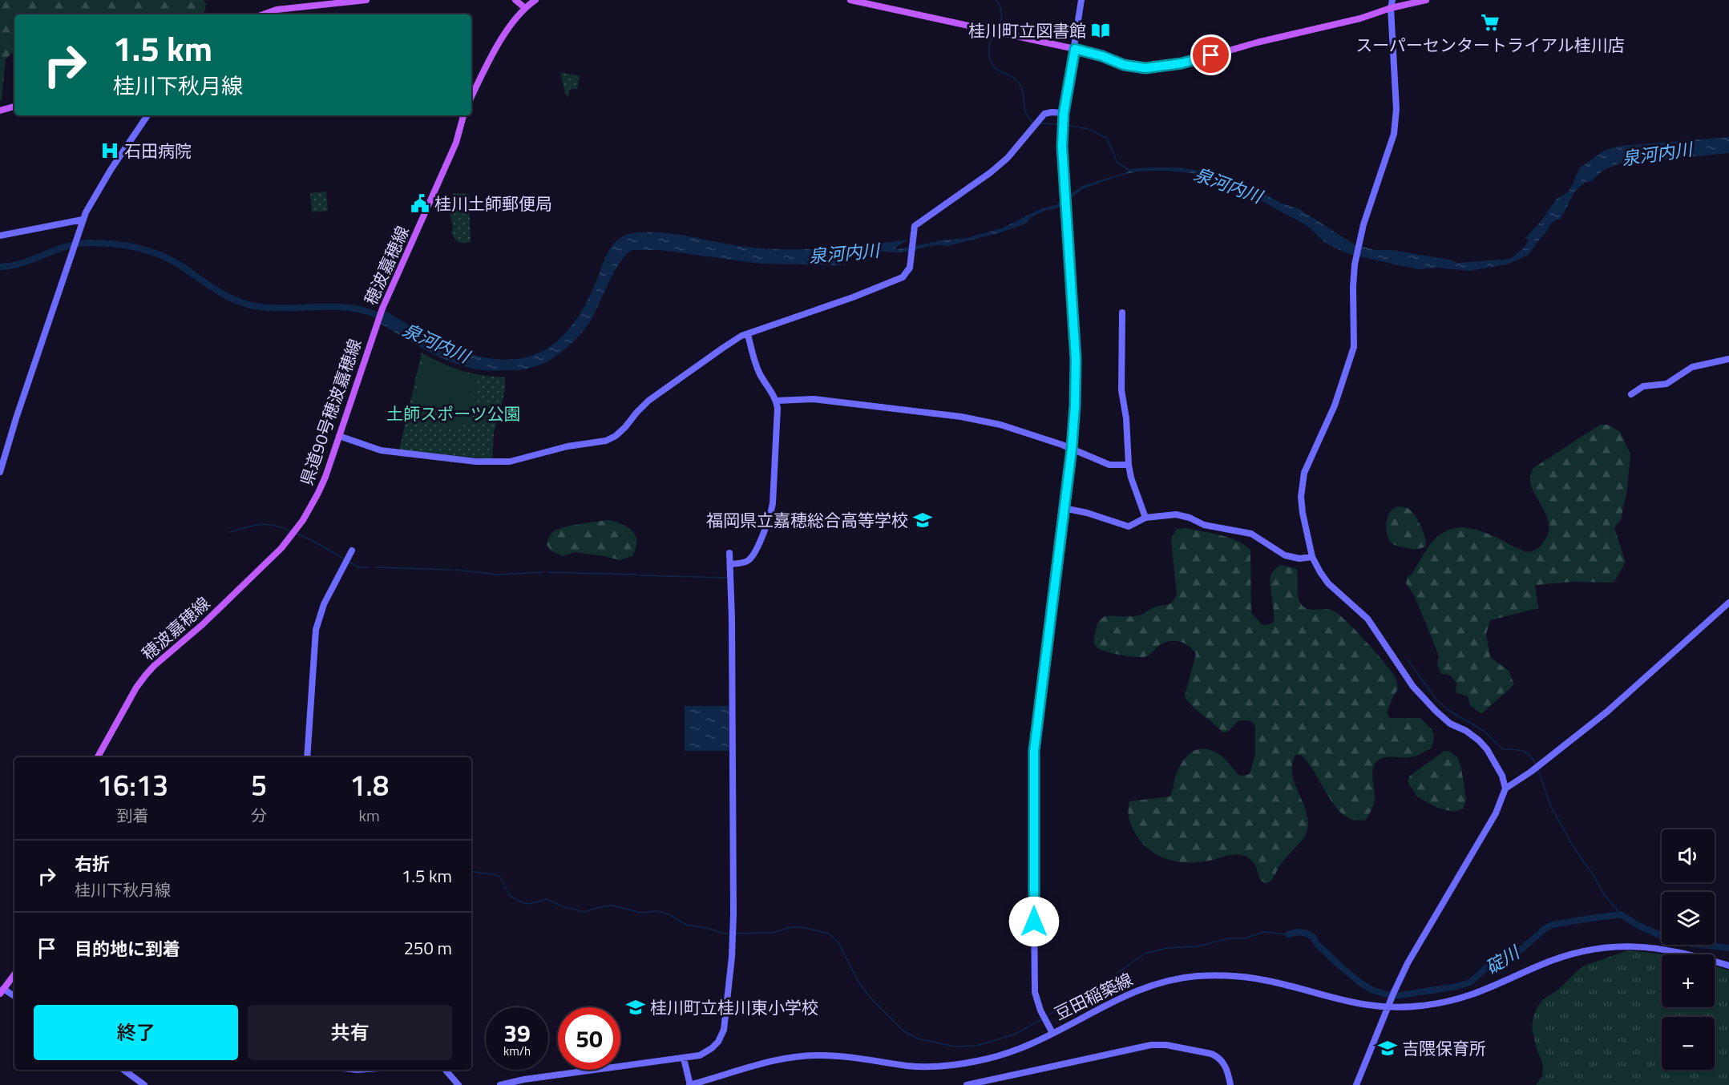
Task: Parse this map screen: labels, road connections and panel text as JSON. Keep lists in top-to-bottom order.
{
  "streets": {
    "main road": ["穂波嘉穂線", "県道90号穂波嘉穂線"],
    "street": ["豆田稲築線"]
  },
  "crossings": [
    ["穂波嘉穂線", "県道90号穂波嘉穂線"]
  ],
  "water": ["泉河内川", "碇川"],
  "parks": ["土師スポーツ公園"],
  "places": {
    "supermarket": ["スーパーセンタートライアル桂川店"],
    "library": ["桂川町立図書館"],
    "hospital": ["石田病院"],
    "public building": ["桂川土師郵便局"],
    "school or university": ["福岡県立嘉穂総合高等学校", "桂川町立桂川東小学校", "吉隈保育所"]
  },
  "page": {
    "turn": ["1.5 km", "桂川下秋月線"],
    "eta": [
      "16:13",
      "到着",
      "5",
      "分",
      "1.8",
      "km"
    ],
    "map_buttons": ["+", "−"],
    "list": [
      {
        "name": "右折",
        "note": "桂川下秋月線",
        "value": "1.5 km"
      },
      {
        "name": "目的地に到着",
        "value": "250 m"
      }
    ],
    "buttons": ["終了", "共有"],
    "speed": "39 km/h",
    "limit": "50"
  }
}
